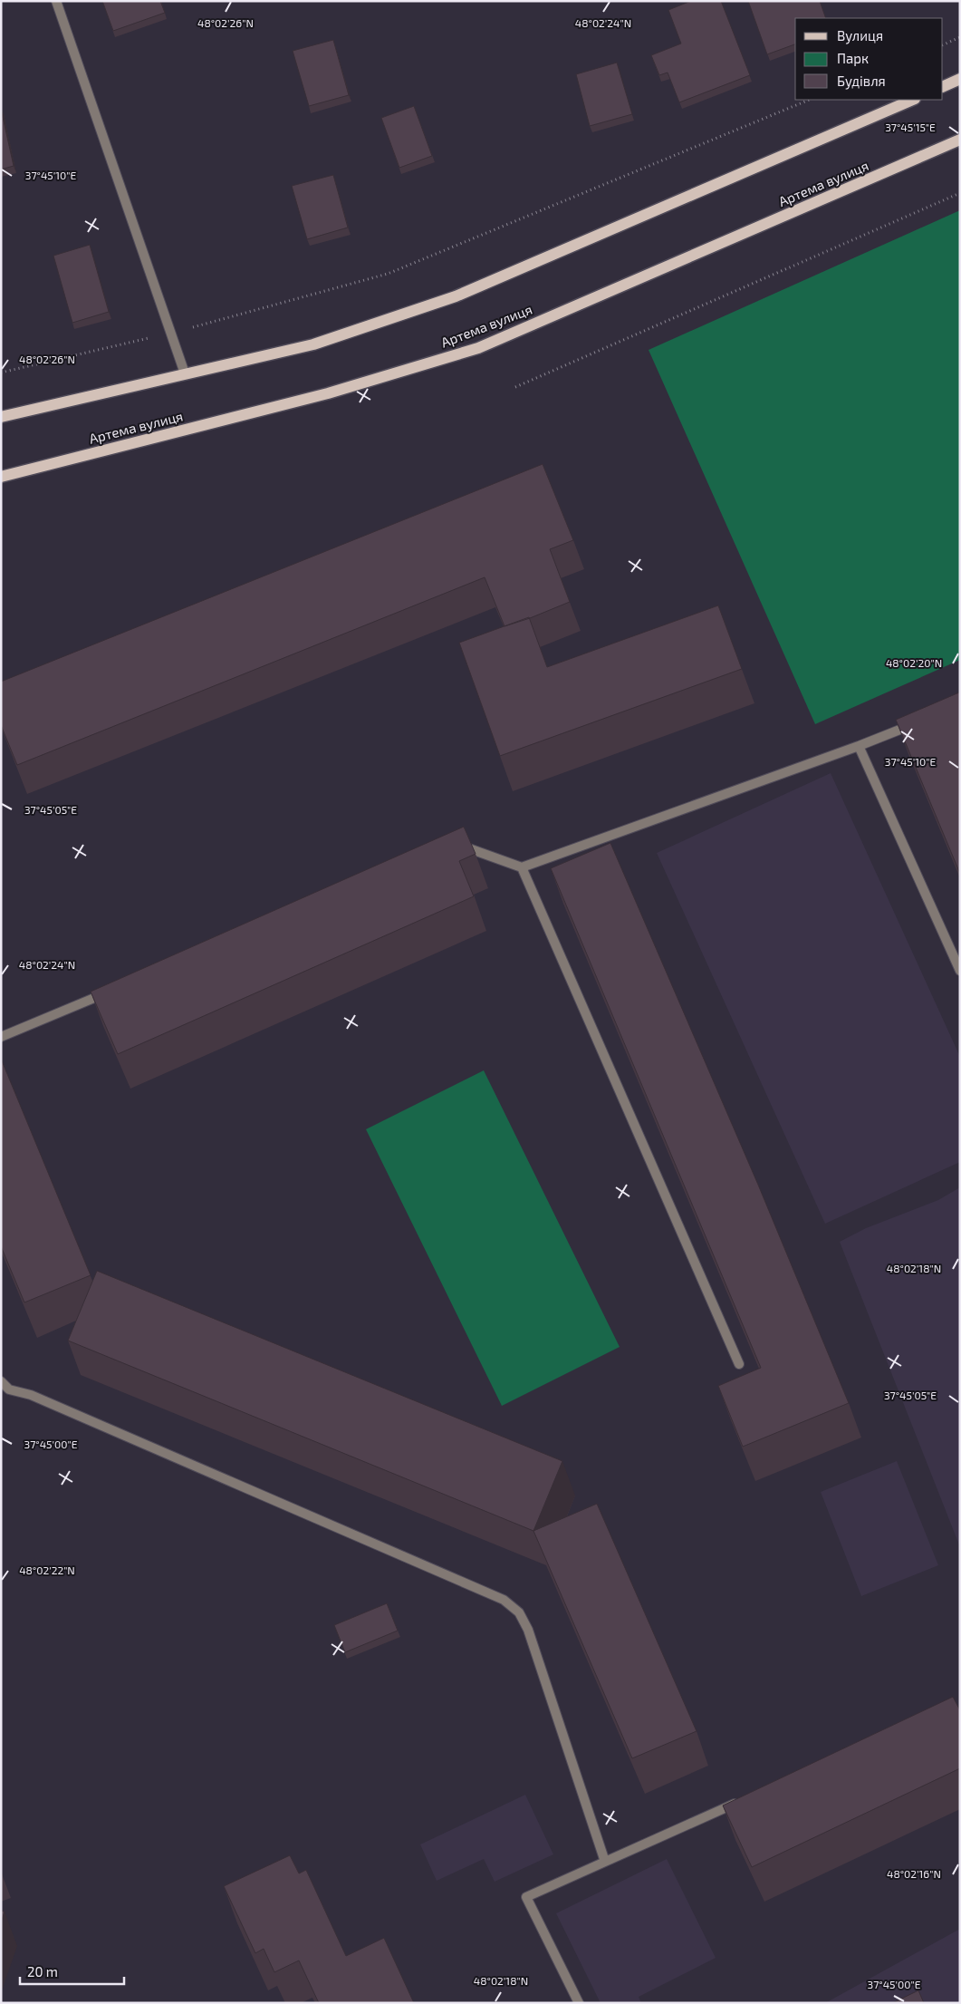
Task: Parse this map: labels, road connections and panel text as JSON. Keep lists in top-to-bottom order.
{
  "streets": {
    "main road": ["Артема вулиця"]
  },
  "legend": ["Вулиця", "Парк", "Будівля"],
  "scale_bar": "20 m",
  "coordinates": [
    "48°02'26\"N",
    "48°02'24\"N",
    "37°45'15\"E",
    "37°45'10\"E",
    "48°02'20\"N",
    "37°45'05\"E",
    "48°02'18\"N",
    "37°45'00\"E",
    "48°02'22\"N",
    "48°02'16\"N"
  ]
}
